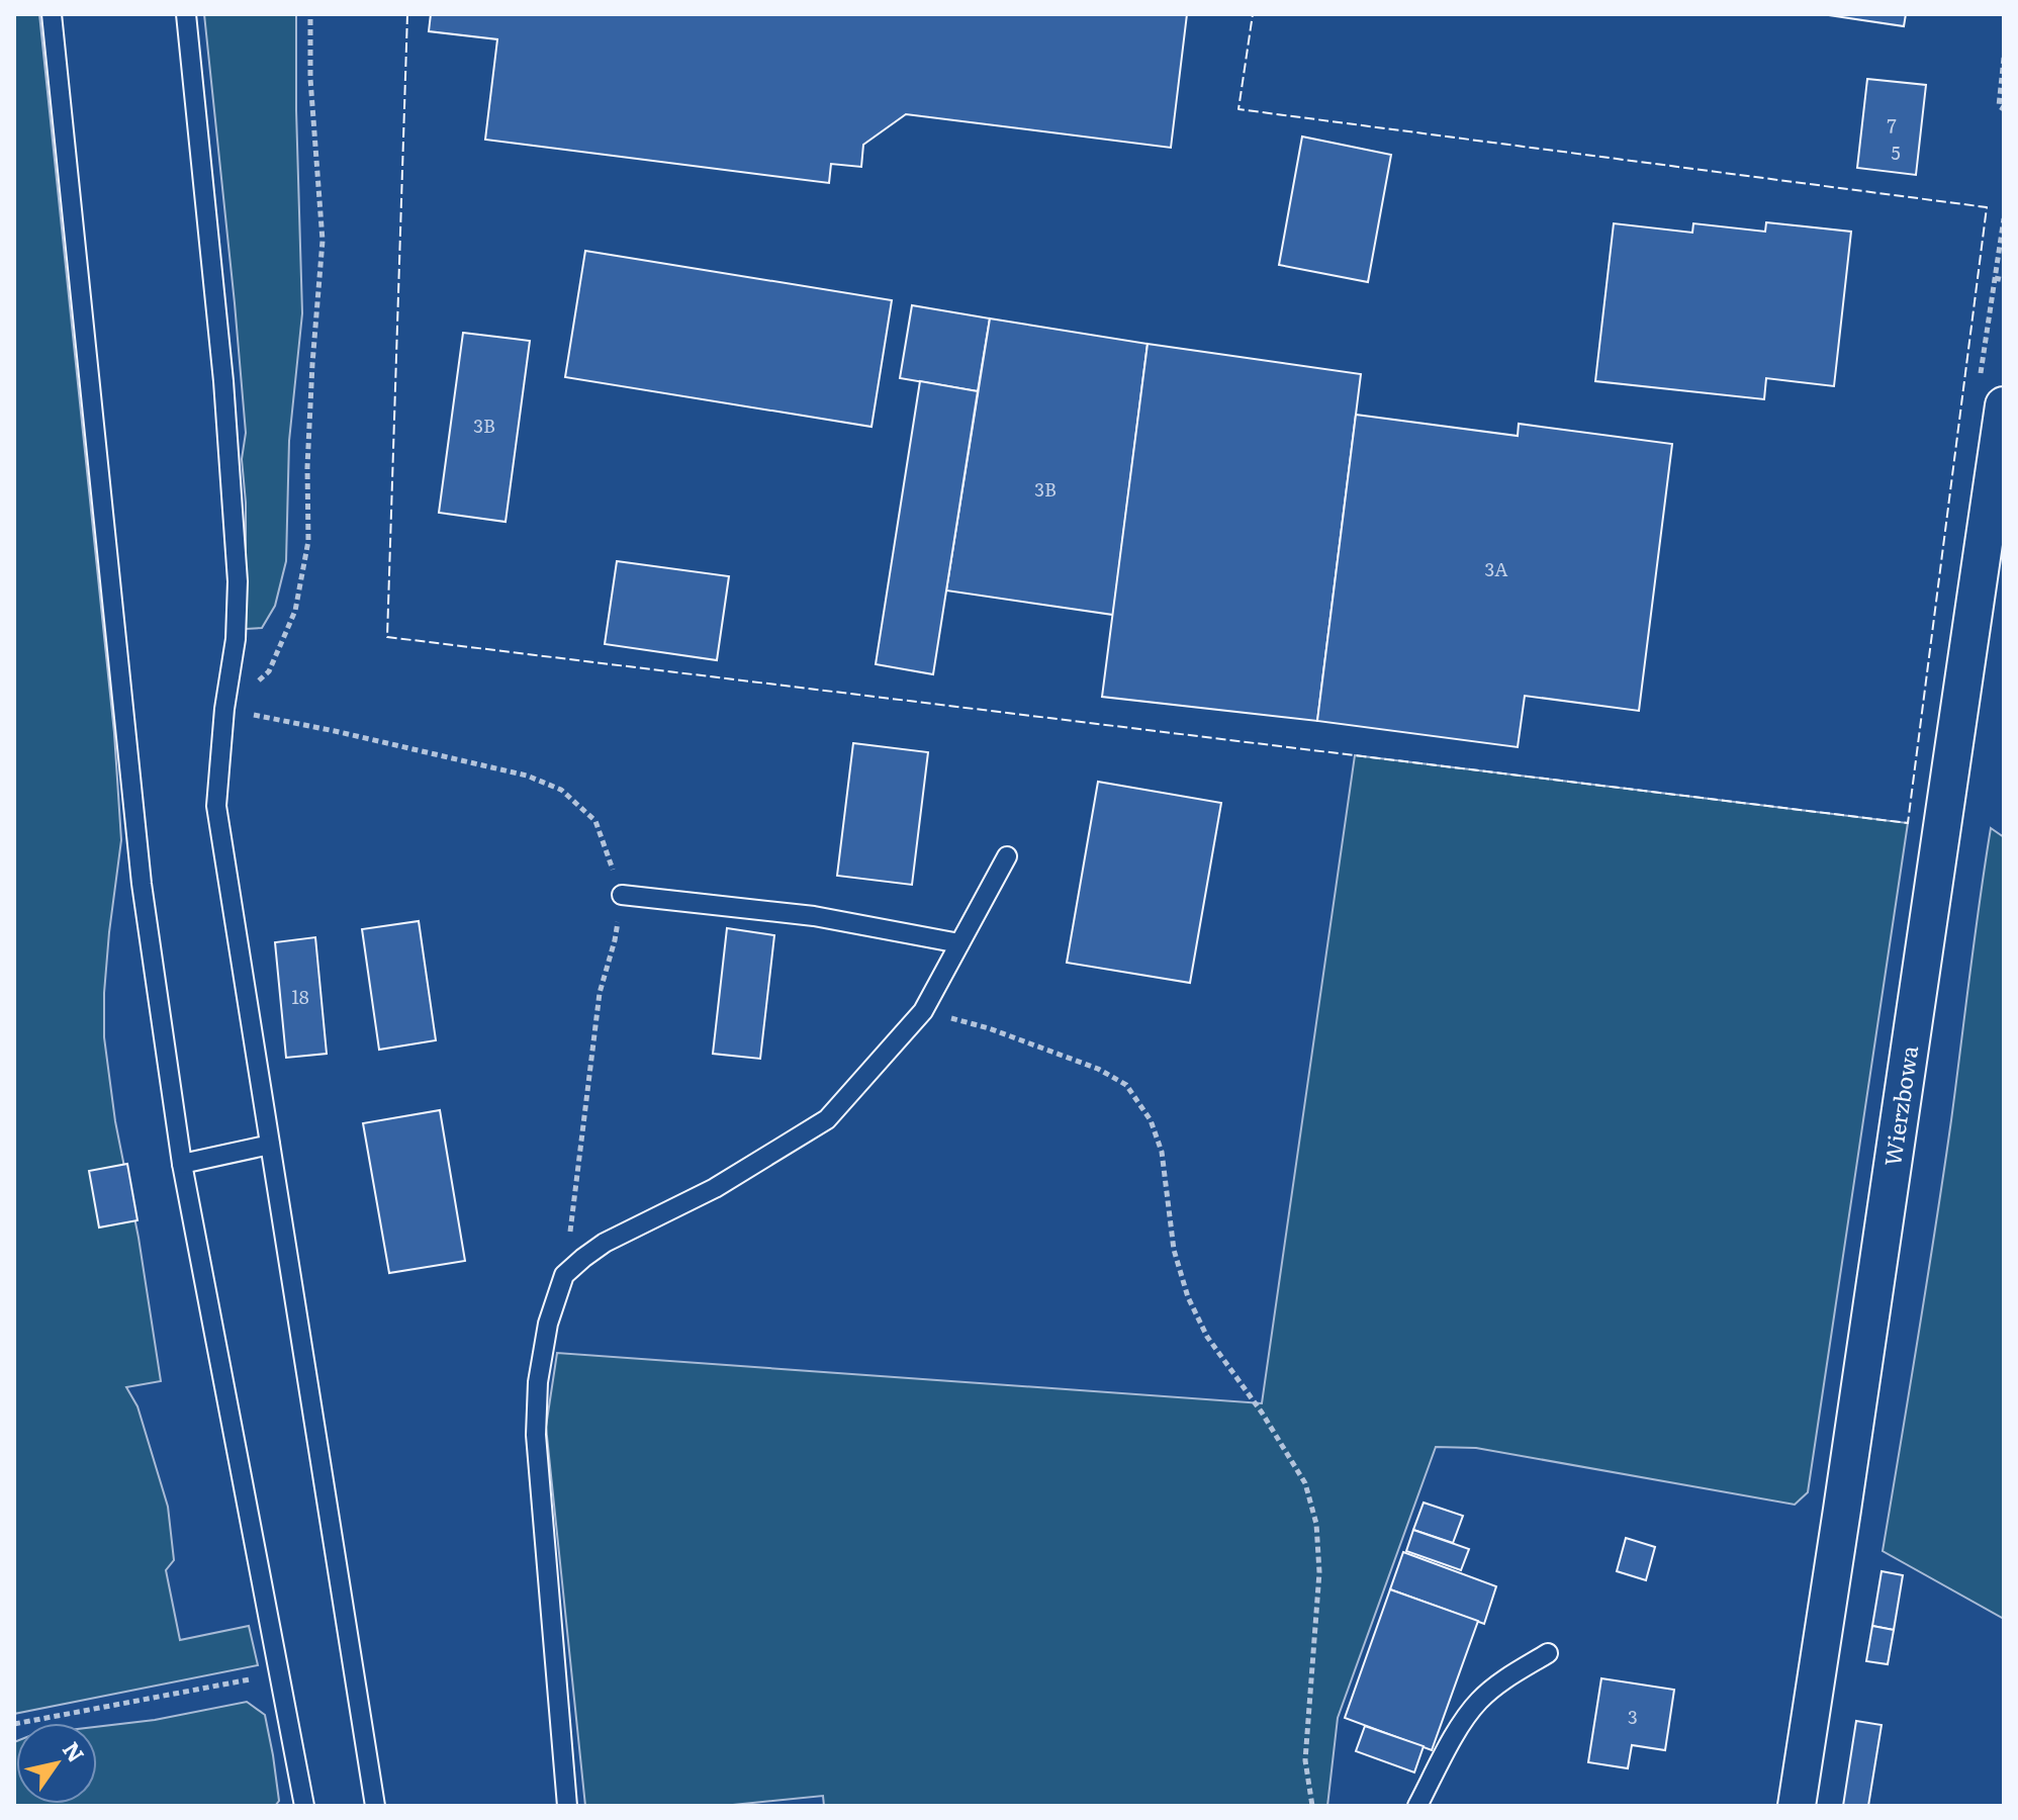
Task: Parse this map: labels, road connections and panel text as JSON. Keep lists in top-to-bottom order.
{
  "streets": {
    "street": ["Wierzbowa"]
  },
  "house_numbers": [
    "7",
    "5",
    "3B",
    "3B",
    "3A",
    "18",
    "3"
  ],
  "north": "top right"
}
